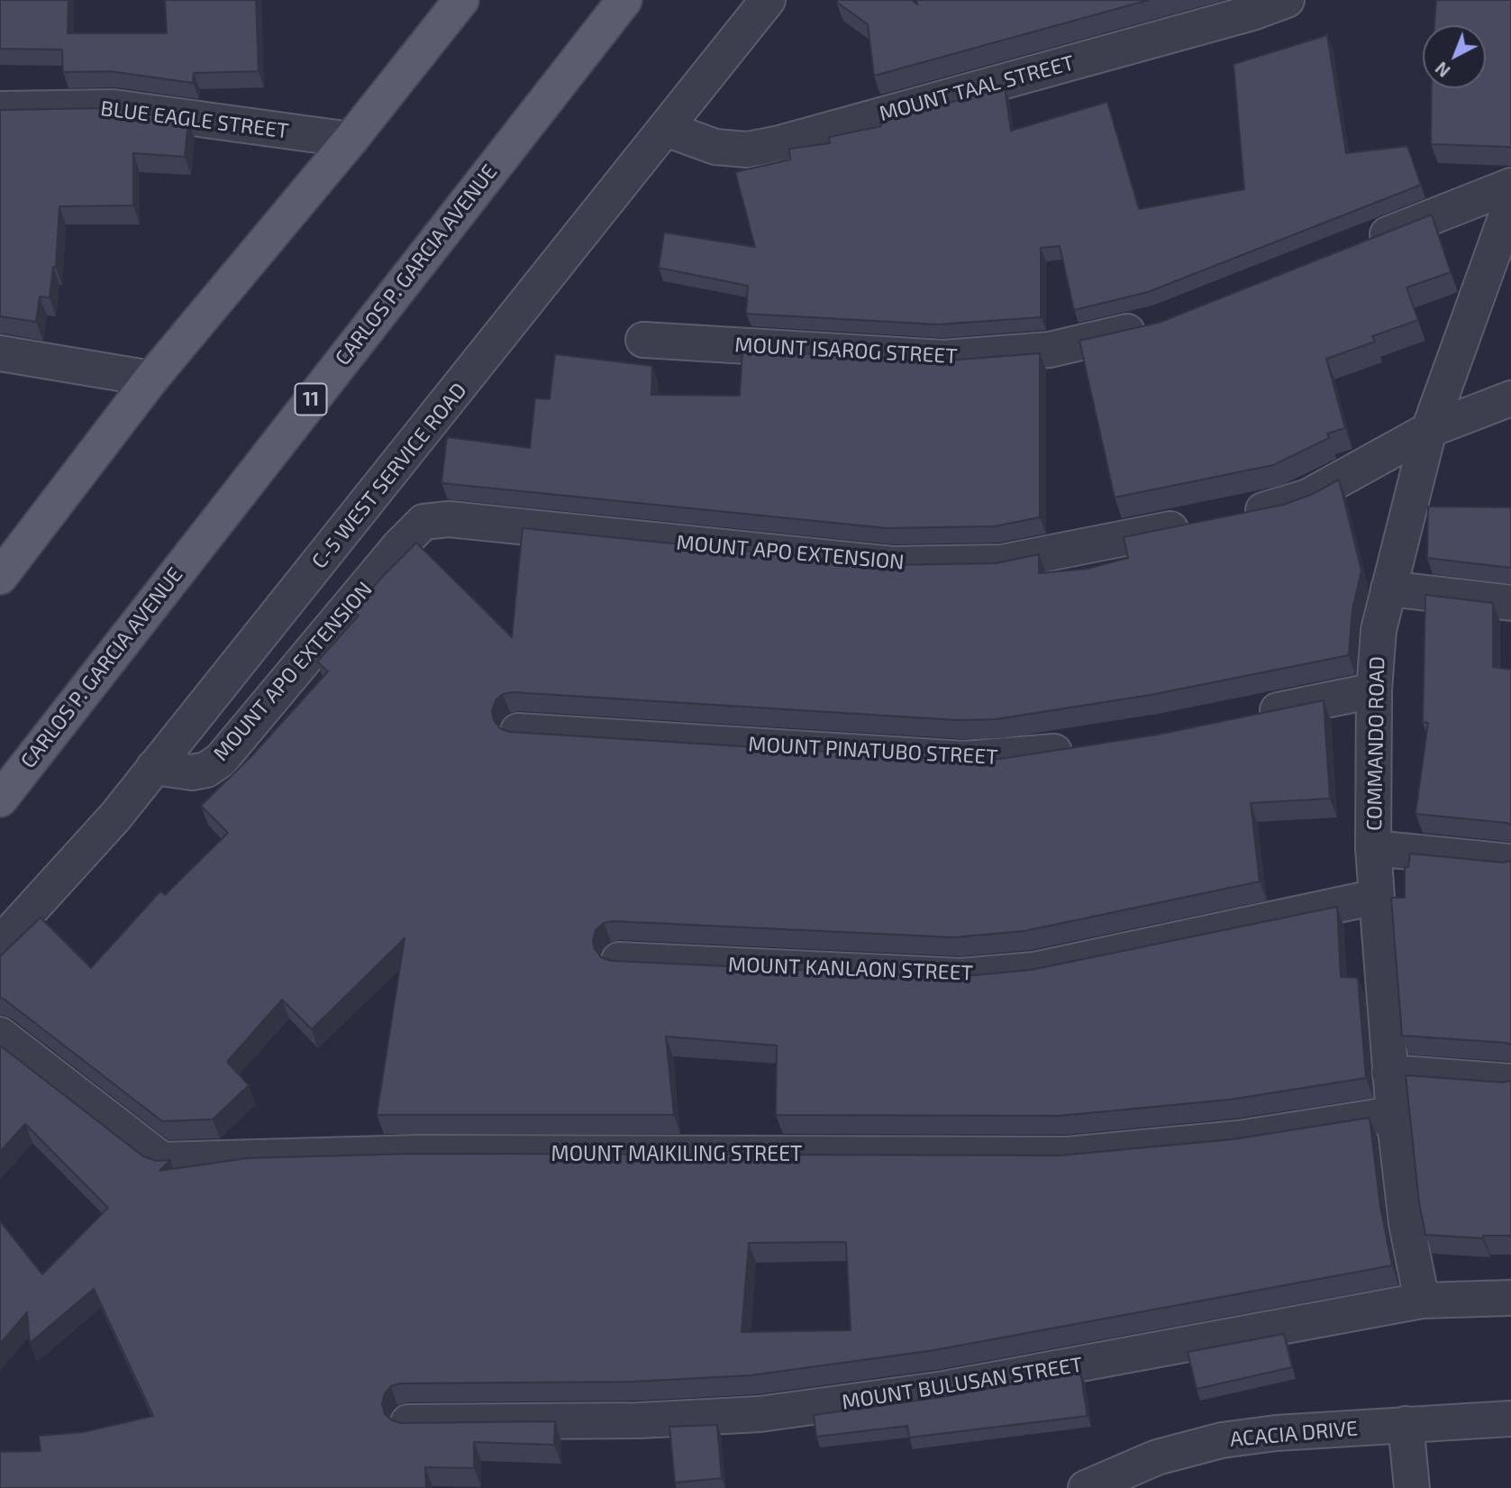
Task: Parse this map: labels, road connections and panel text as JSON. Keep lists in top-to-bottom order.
{
  "streets": {
    "main road": ["CARLOS P. GARCIA AVENUE", "11"],
    "street": [
      "MOUNT TAAL STREET",
      "BLUE EAGLE STREET",
      "MOUNT ISAROG STREET",
      "C-5 WEST SERVICE ROAD",
      "MOUNT APO EXTENSION",
      "COMMANDO ROAD",
      "MOUNT PINATUBO STREET",
      "MOUNT KANLAON STREET",
      "MOUNT MAIKILING STREET",
      "MOUNT BULUSAN STREET",
      "ACACIA DRIVE"
    ]
  },
  "crossings": [
    ["MOUNT TAAL STREET", "C-5 WEST SERVICE ROAD"],
    ["C-5 WEST SERVICE ROAD", "MOUNT APO EXTENSION"],
    ["MOUNT APO EXTENSION", "COMMANDO ROAD"],
    ["COMMANDO ROAD", "MOUNT KANLAON STREET"],
    ["COMMANDO ROAD", "MOUNT MAIKILING STREET"],
    ["COMMANDO ROAD", "MOUNT BULUSAN STREET"]
  ],
  "north": "bottom left"
}
